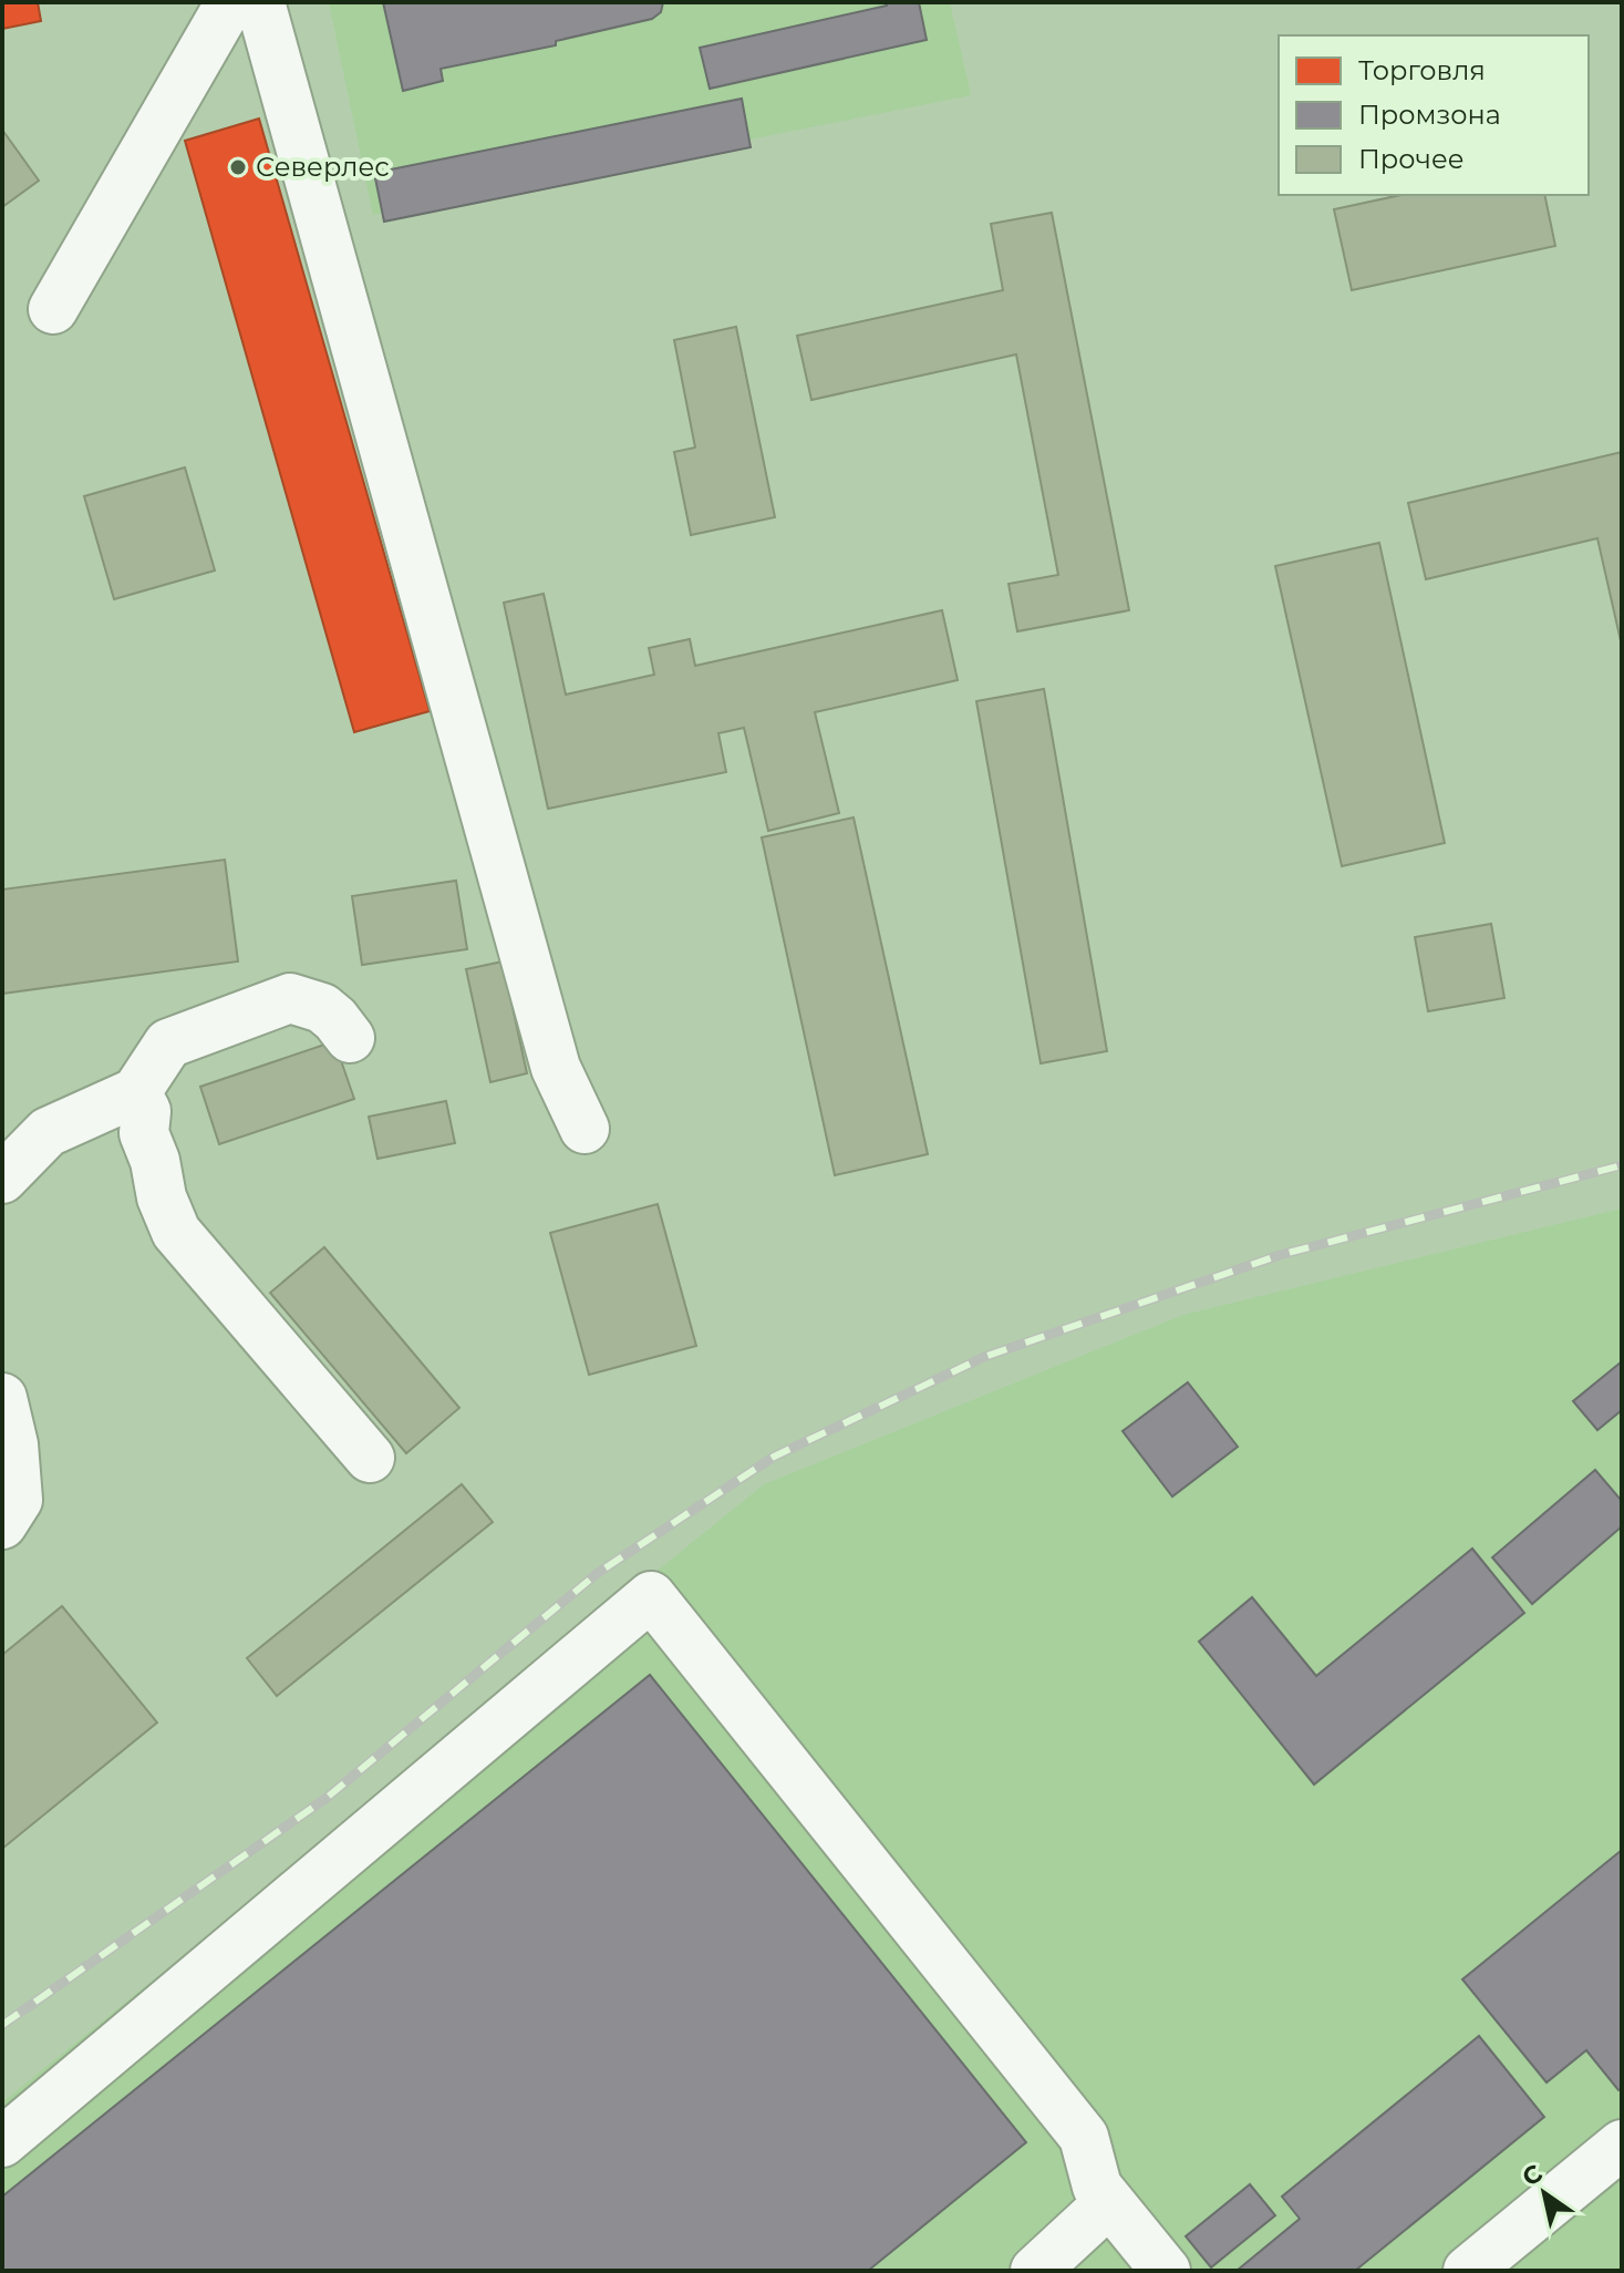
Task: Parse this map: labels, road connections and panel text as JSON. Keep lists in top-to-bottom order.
{
  "places": ["Северлес"],
  "legend": ["Торговля", "Промзона", "Прочее"],
  "north": "top left"
}
